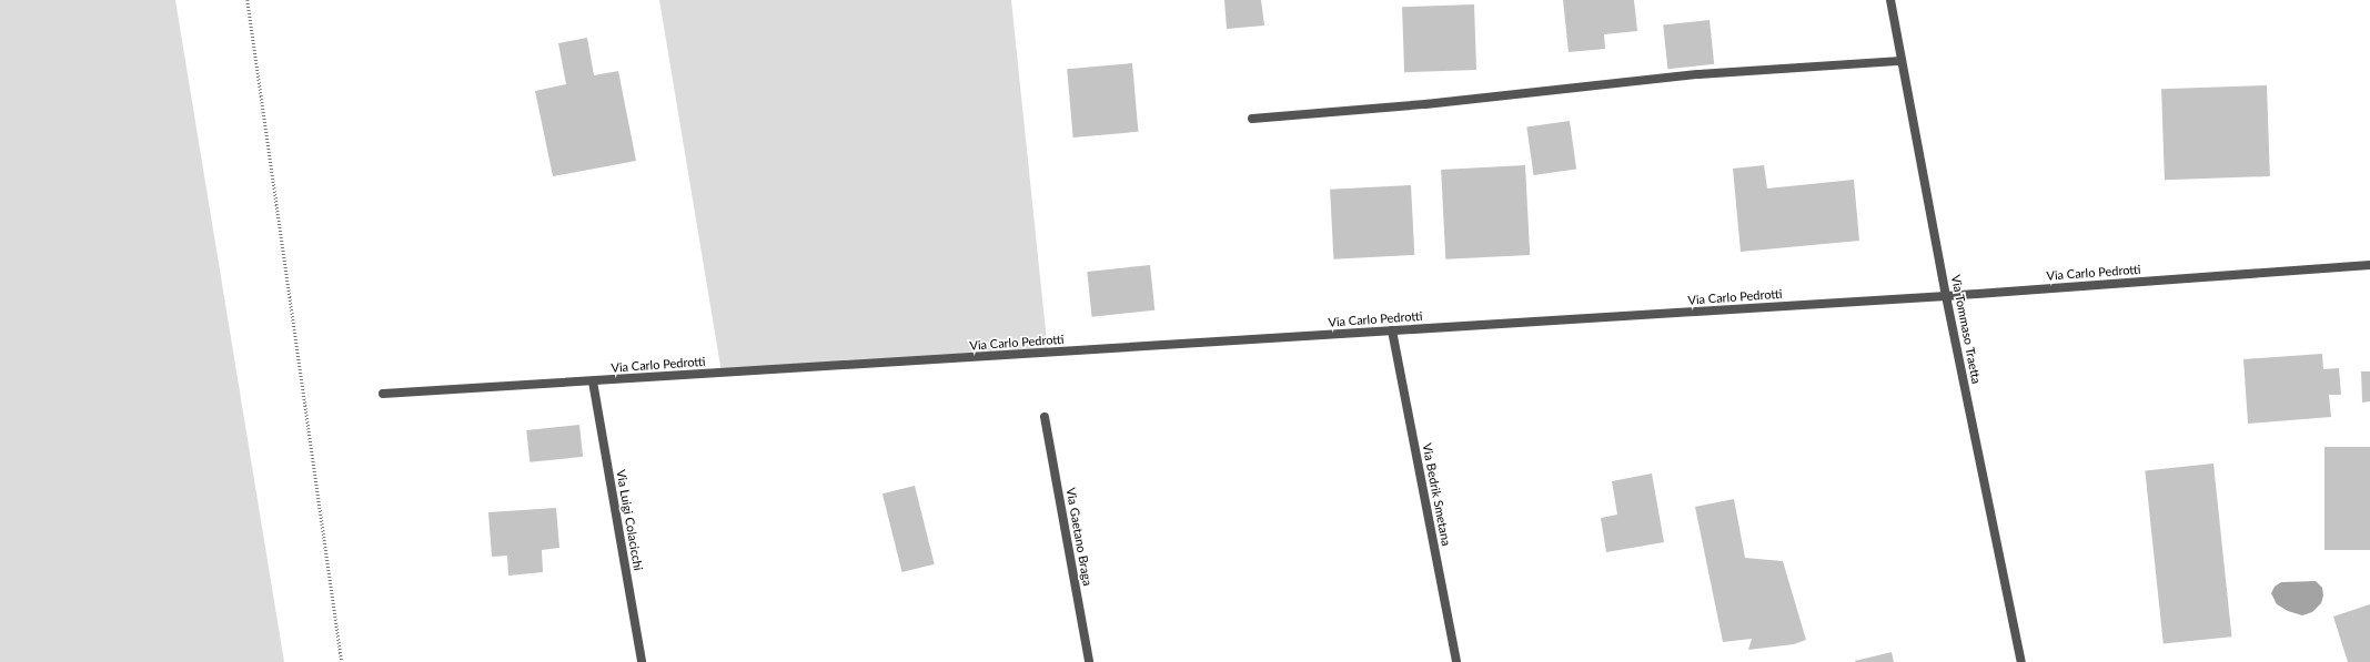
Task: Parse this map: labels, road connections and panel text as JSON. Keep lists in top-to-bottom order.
{
  "streets": {
    "street": [
      "Via Carlo Pedrotti",
      "Via Tommaso Traetta",
      "Via Bedrik Smetana",
      "Via Luigi Colacicchi",
      "Via Gaetano Braga"
    ]
  },
  "crossings": [
    ["Via Carlo Pedrotti", "Via Tommaso Traetta"],
    ["Via Carlo Pedrotti", "Via Bedrik Smetana"],
    ["Via Carlo Pedrotti", "Via Luigi Colacicchi"]
  ]
}
